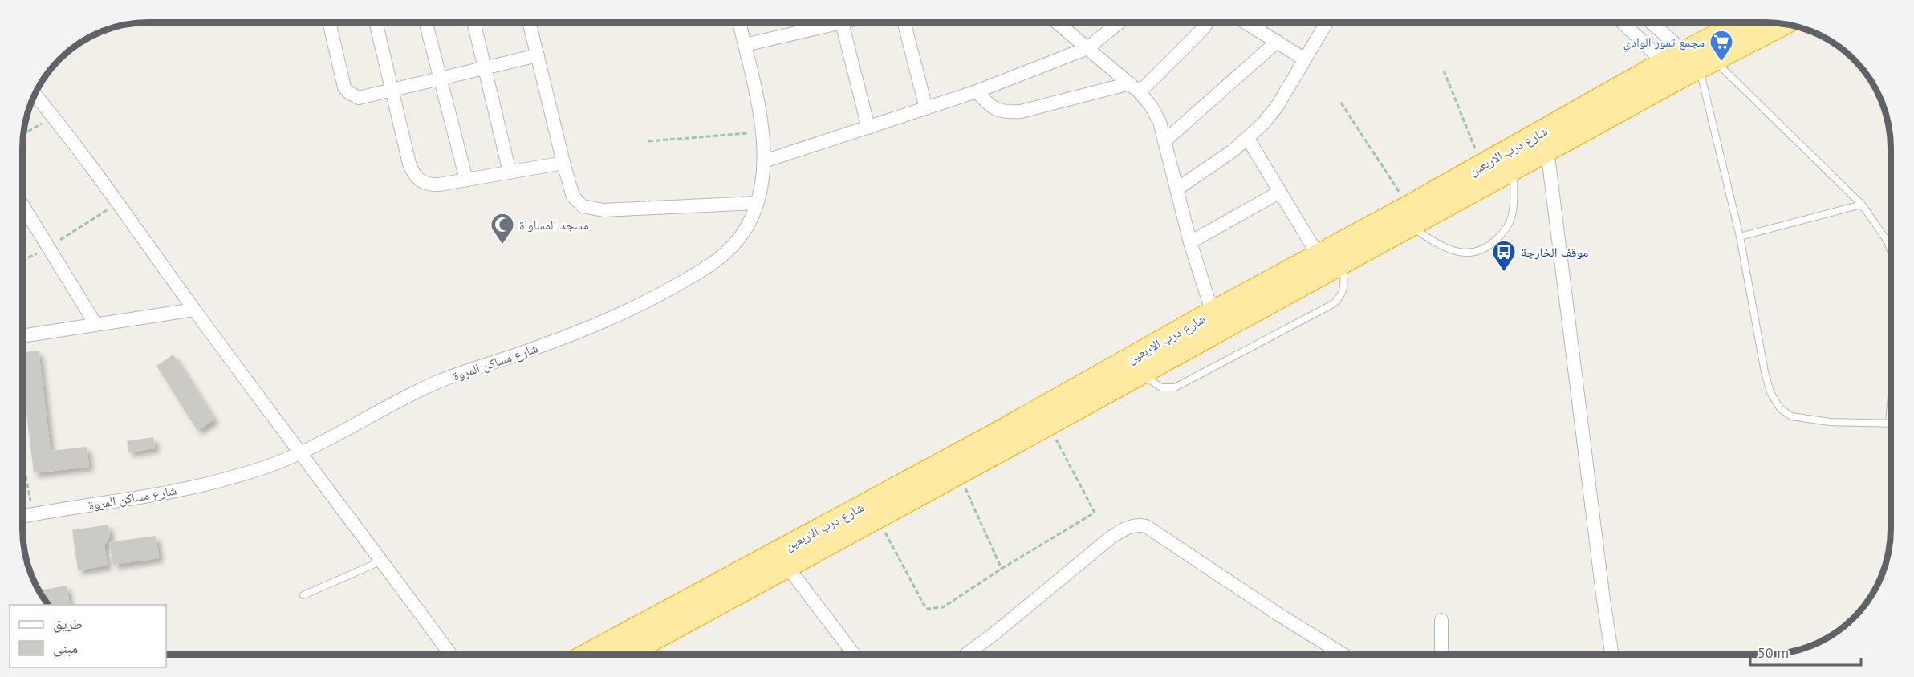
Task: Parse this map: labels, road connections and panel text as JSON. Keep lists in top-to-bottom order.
{
  "streets": {
    "highway": ["شارع درب الاربعين"],
    "street": ["شارع مساكن المروة"]
  },
  "places": {
    "supermarket": ["مجمع تمور الوادي"],
    "mosque": ["مسجد المساواة"],
    "bus stop": ["موقف الخارجة"]
  },
  "legend": ["طريق", "مبنى"],
  "scale_bar": "50 m"
}
